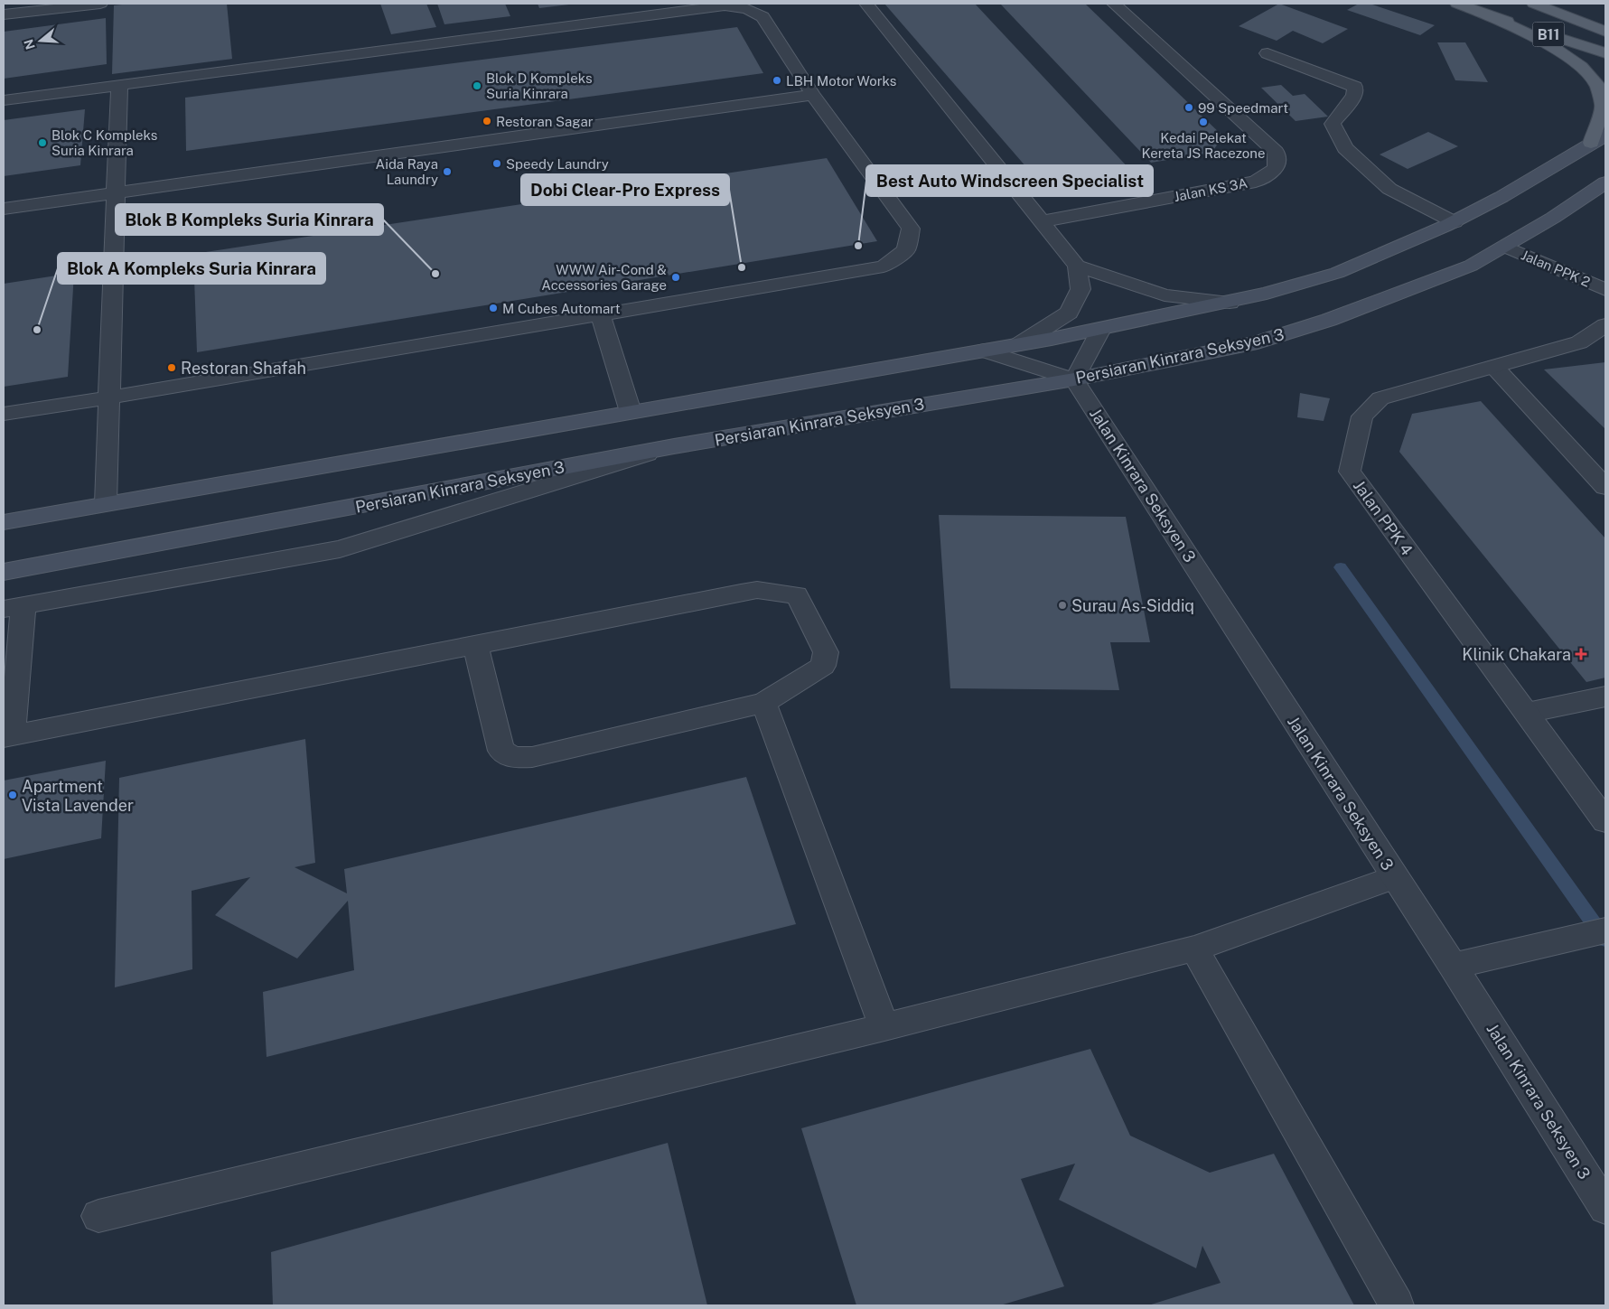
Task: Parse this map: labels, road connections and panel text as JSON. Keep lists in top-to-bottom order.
{
  "streets": {
    "main road": ["B11", "Persiaran Kinrara Seksyen 3"],
    "street": [
      "Jalan KS 3A",
      "Jalan PPK 2",
      "Jalan Kinrara Seksyen 3",
      "Jalan PPK 4"
    ]
  },
  "crossings": [
    ["Jalan PPK 2", "Persiaran Kinrara Seksyen 3"],
    ["Persiaran Kinrara Seksyen 3", "Jalan Kinrara Seksyen 3"]
  ],
  "places": {
    "other": [
      "LBH Motor Works",
      "Blok D Kompleks Suria Kinrara",
      "99 Speedmart",
      "Restoran Sagar",
      "Kedai Pelekat Kereta JS Racezone",
      "Blok C Kompleks Suria Kinrara",
      "Speedy Laundry",
      "Aida Raya Laundry",
      "Best Auto Windscreen Specialist",
      "Dobi Clear-Pro Express",
      "Blok B Kompleks Suria Kinrara",
      "WWW Air-Cond & Accessories Garage",
      "M Cubes Automart",
      "Blok A Kompleks Suria Kinrara",
      "Restoran Shafah",
      "Surau As-Siddiq",
      "Apartment Vista Lavender"
    ],
    "health": ["Klinik Chakara"]
  },
  "north": "left"
}
